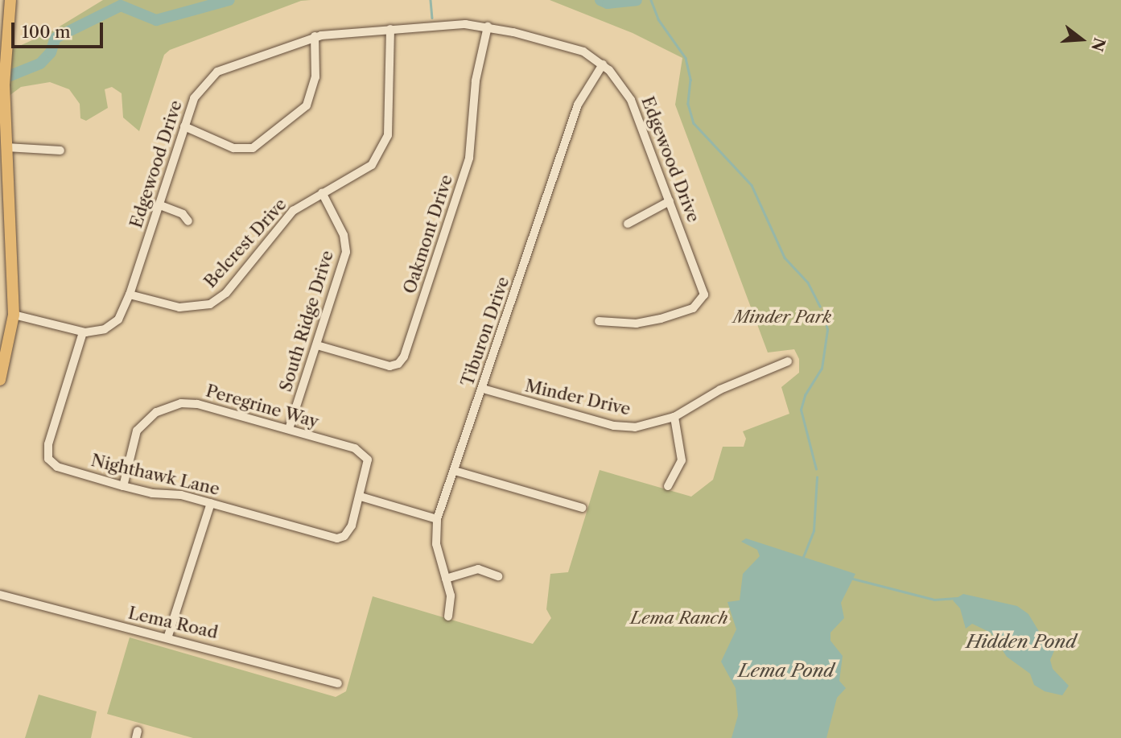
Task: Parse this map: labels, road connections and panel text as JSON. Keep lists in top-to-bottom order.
{
  "streets": {
    "street": [
      "Edgewood Drive",
      "Oakmont Drive",
      "Belcrest Drive",
      "South Ridge Drive",
      "Tiburon Drive",
      "Minder Drive",
      "Peregrine Way",
      "Nighthawk Lane",
      "Lema Road"
    ]
  },
  "crossings": [
    ["Edgewood Drive", "Oakmont Drive"],
    ["Edgewood Drive", "Belcrest Drive"],
    ["Edgewood Drive", "Tiburon Drive"],
    ["Edgewood Drive", "Nighthawk Lane"],
    ["Oakmont Drive", "South Ridge Drive"],
    ["Belcrest Drive", "South Ridge Drive"],
    ["South Ridge Drive", "Peregrine Way"],
    ["Tiburon Drive", "Minder Drive"],
    ["Peregrine Way", "Nighthawk Lane"]
  ],
  "water": ["Hidden Pond", "Lema Pond"],
  "parks": ["Minder Park", "Lema Ranch"],
  "scale_bar": "100 m",
  "north": "right"
}
